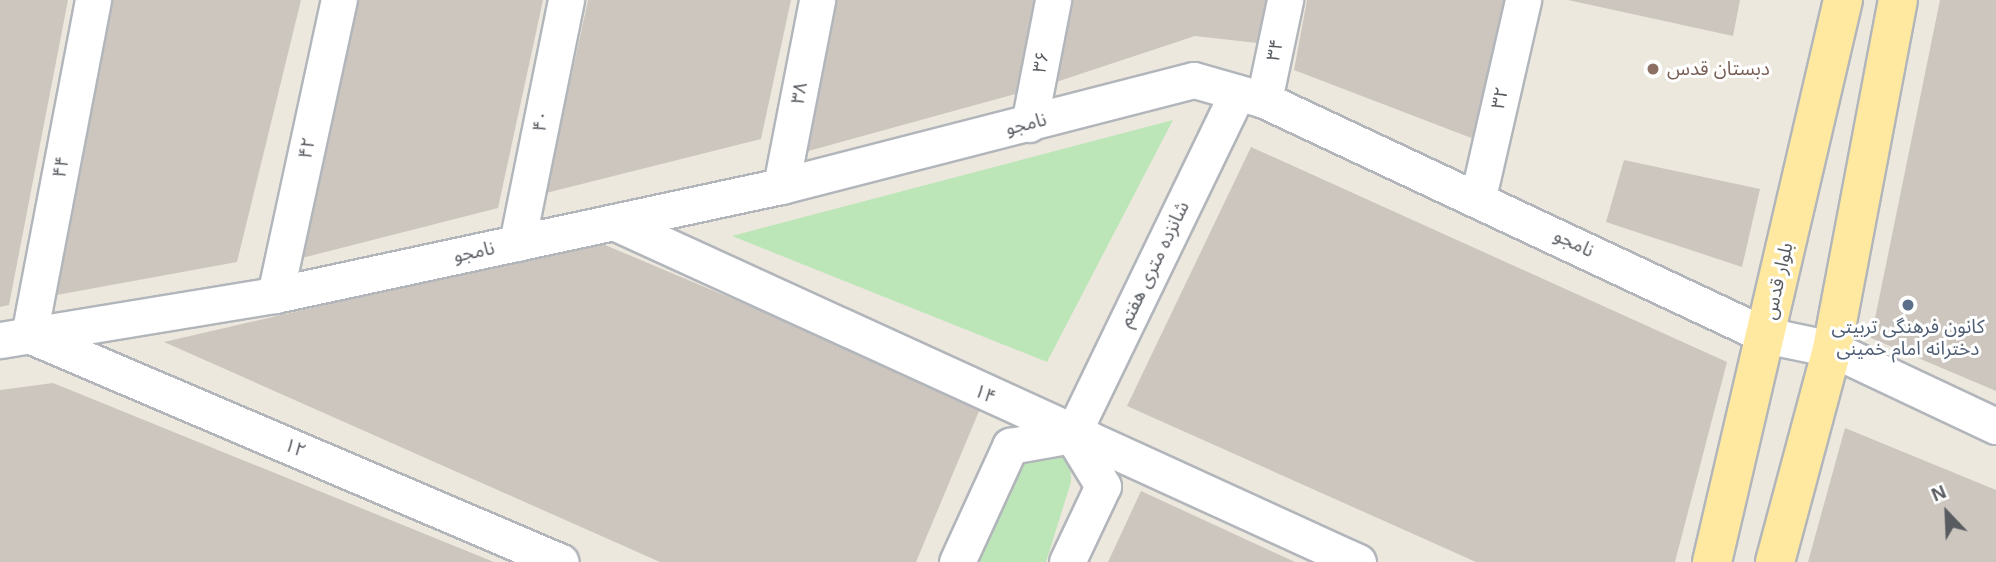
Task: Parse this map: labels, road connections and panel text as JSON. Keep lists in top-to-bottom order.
{
  "streets": {
    "main road": ["بلوار قدس"],
    "street": [
      "۳۴",
      "۳۶",
      "۳۸",
      "۳۲",
      "۴۰",
      "نامجو",
      "۴۲",
      "۴۴",
      "شانزده متری هفتم",
      "۱۴",
      "۱۲"
    ]
  },
  "crossings": [
    ["۳۴", "نامجو"],
    ["۳۴", "شانزده متری هفتم"],
    ["۳۶", "نامجو"],
    ["۳۸", "نامجو"],
    ["۳۲", "نامجو"],
    ["۴۰", "نامجو"],
    ["نامجو", "۴۲"],
    ["نامجو", "۴۴"],
    ["نامجو", "شانزده متری هفتم"],
    ["نامجو", "بلوار قدس"],
    ["نامجو", "۱۴"],
    ["نامجو", "۱۲"],
    ["۴۴", "۱۲"],
    ["شانزده متری هفتم", "۱۴"]
  ],
  "places": ["دبستان قدس", "کانون فرهنگی تربیتی دخترانه امام خمینی"],
  "north": "top left"
}
